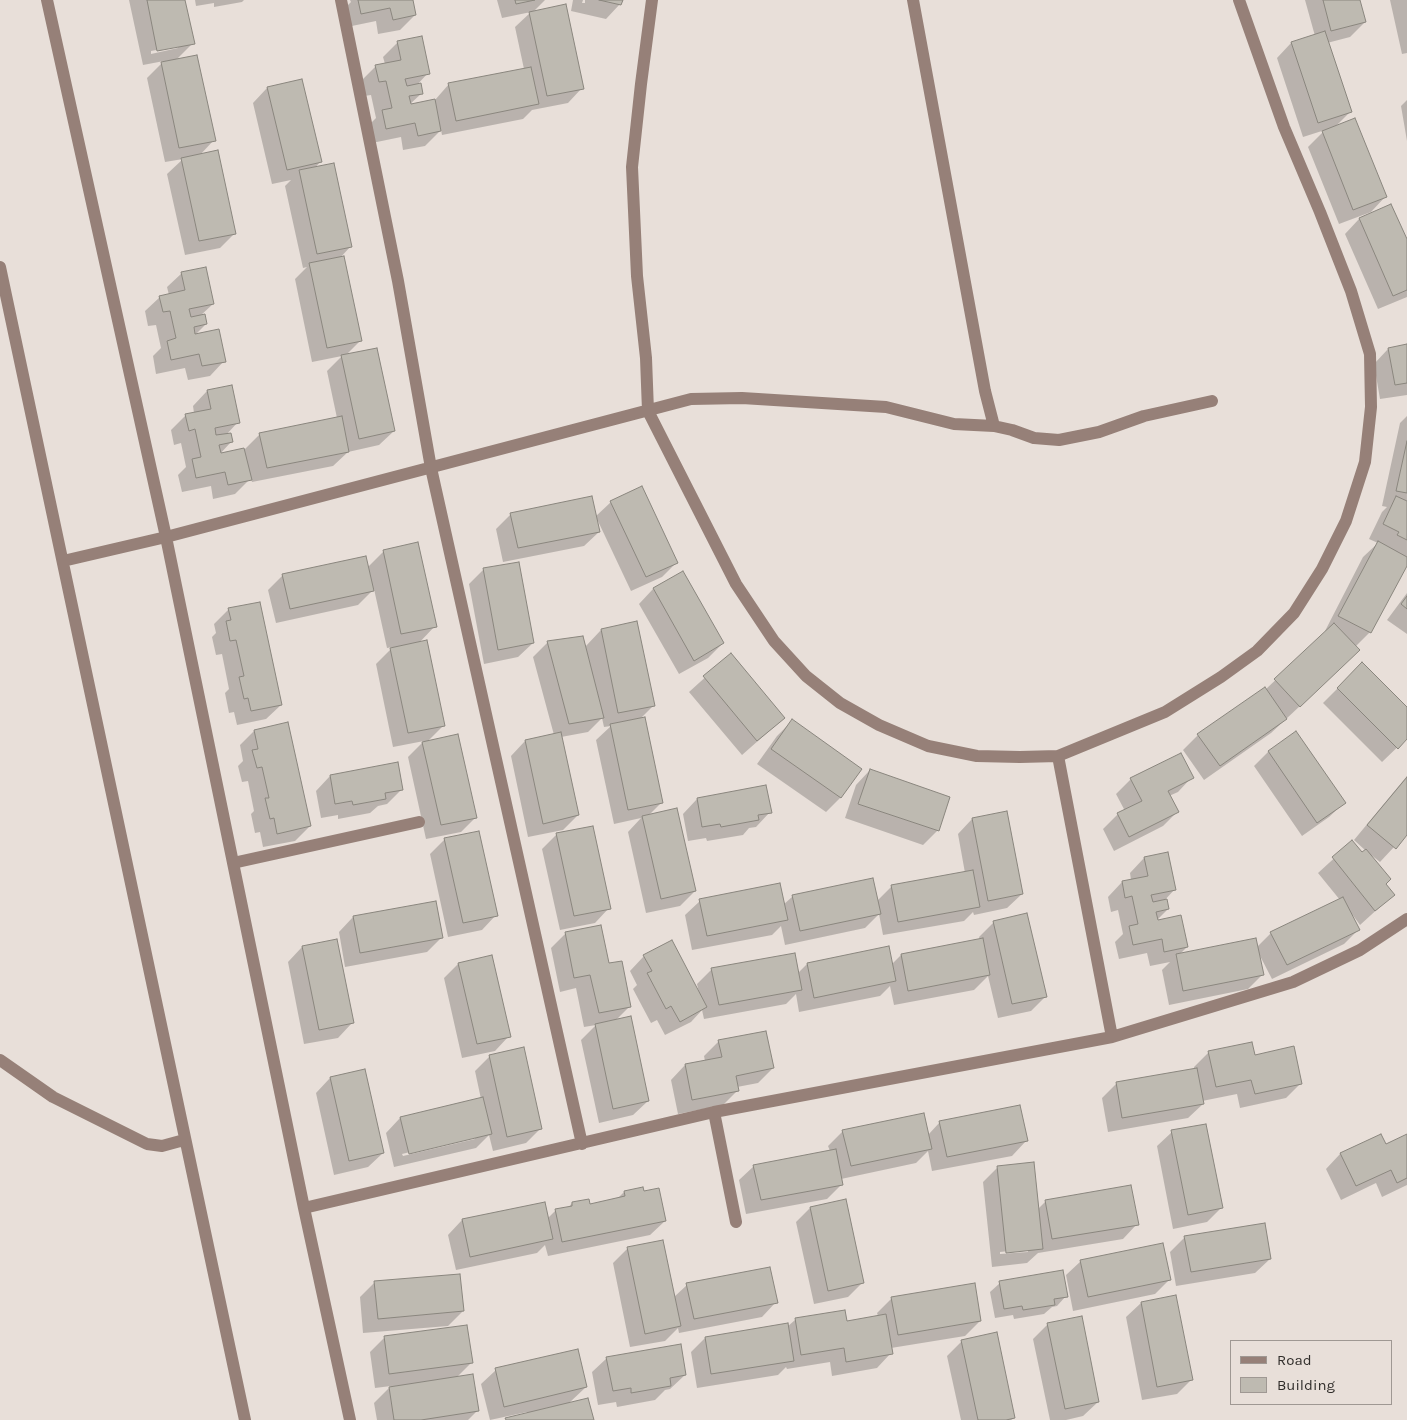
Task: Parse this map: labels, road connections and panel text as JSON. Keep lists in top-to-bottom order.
{
  "legend": ["Road", "Building"]
}
